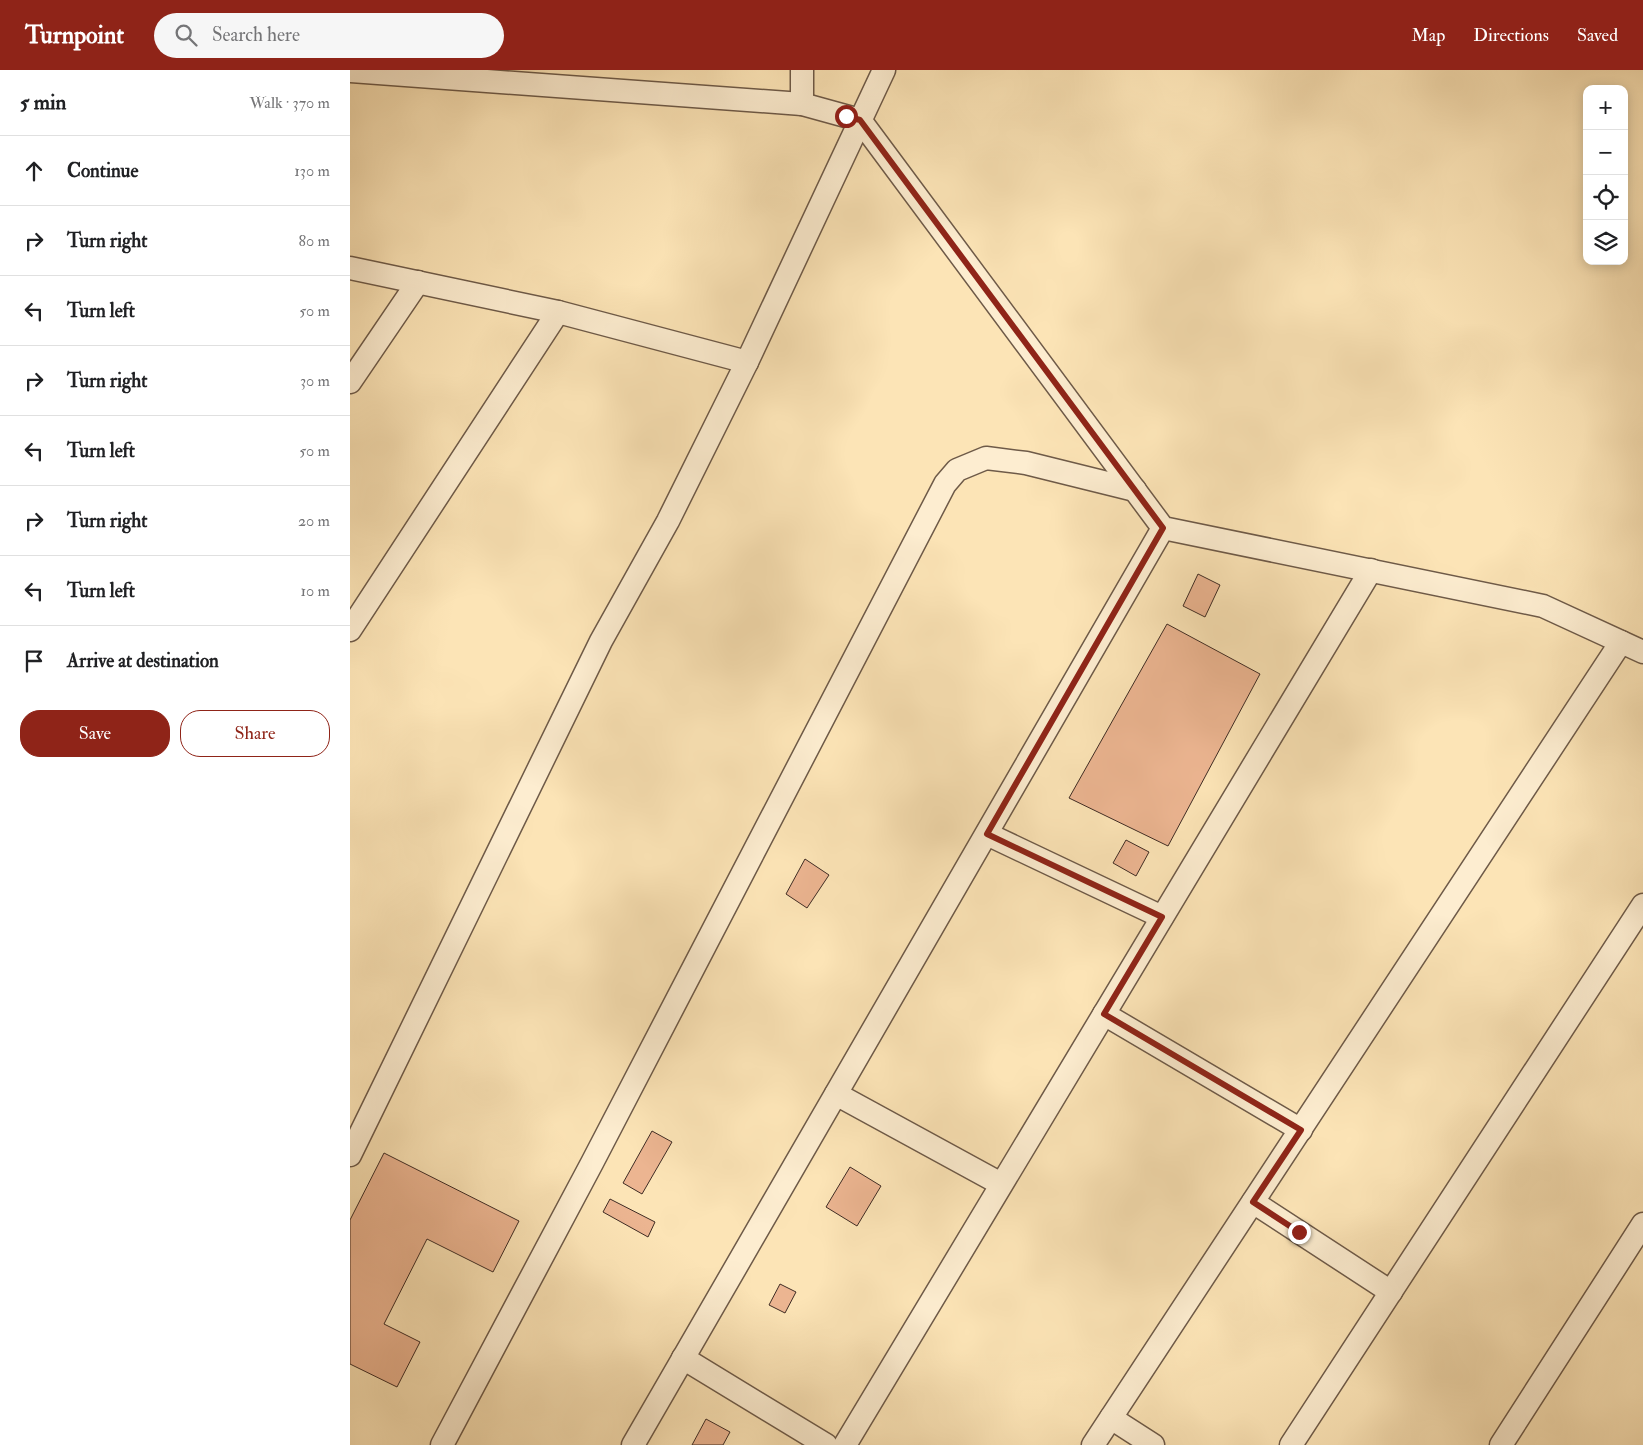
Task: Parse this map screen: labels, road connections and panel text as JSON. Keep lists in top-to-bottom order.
{
  "page": {
    "header": "Turnpoint",
    "search": "Search here",
    "nav": ["Map", "Directions", "Saved"],
    "heading": ["5 min", "Walk · 370 m"],
    "map_buttons": ["+", "−"],
    "list": [
      ["Continue", "130 m"],
      ["Turn right", "80 m"],
      ["Turn left", "50 m"],
      ["Turn right", "30 m"],
      ["Turn left", "50 m"],
      ["Turn right", "20 m"],
      ["Turn left", "10 m"],
      "Arrive at destination"
    ],
    "buttons": ["Save", "Share"]
  }
}
